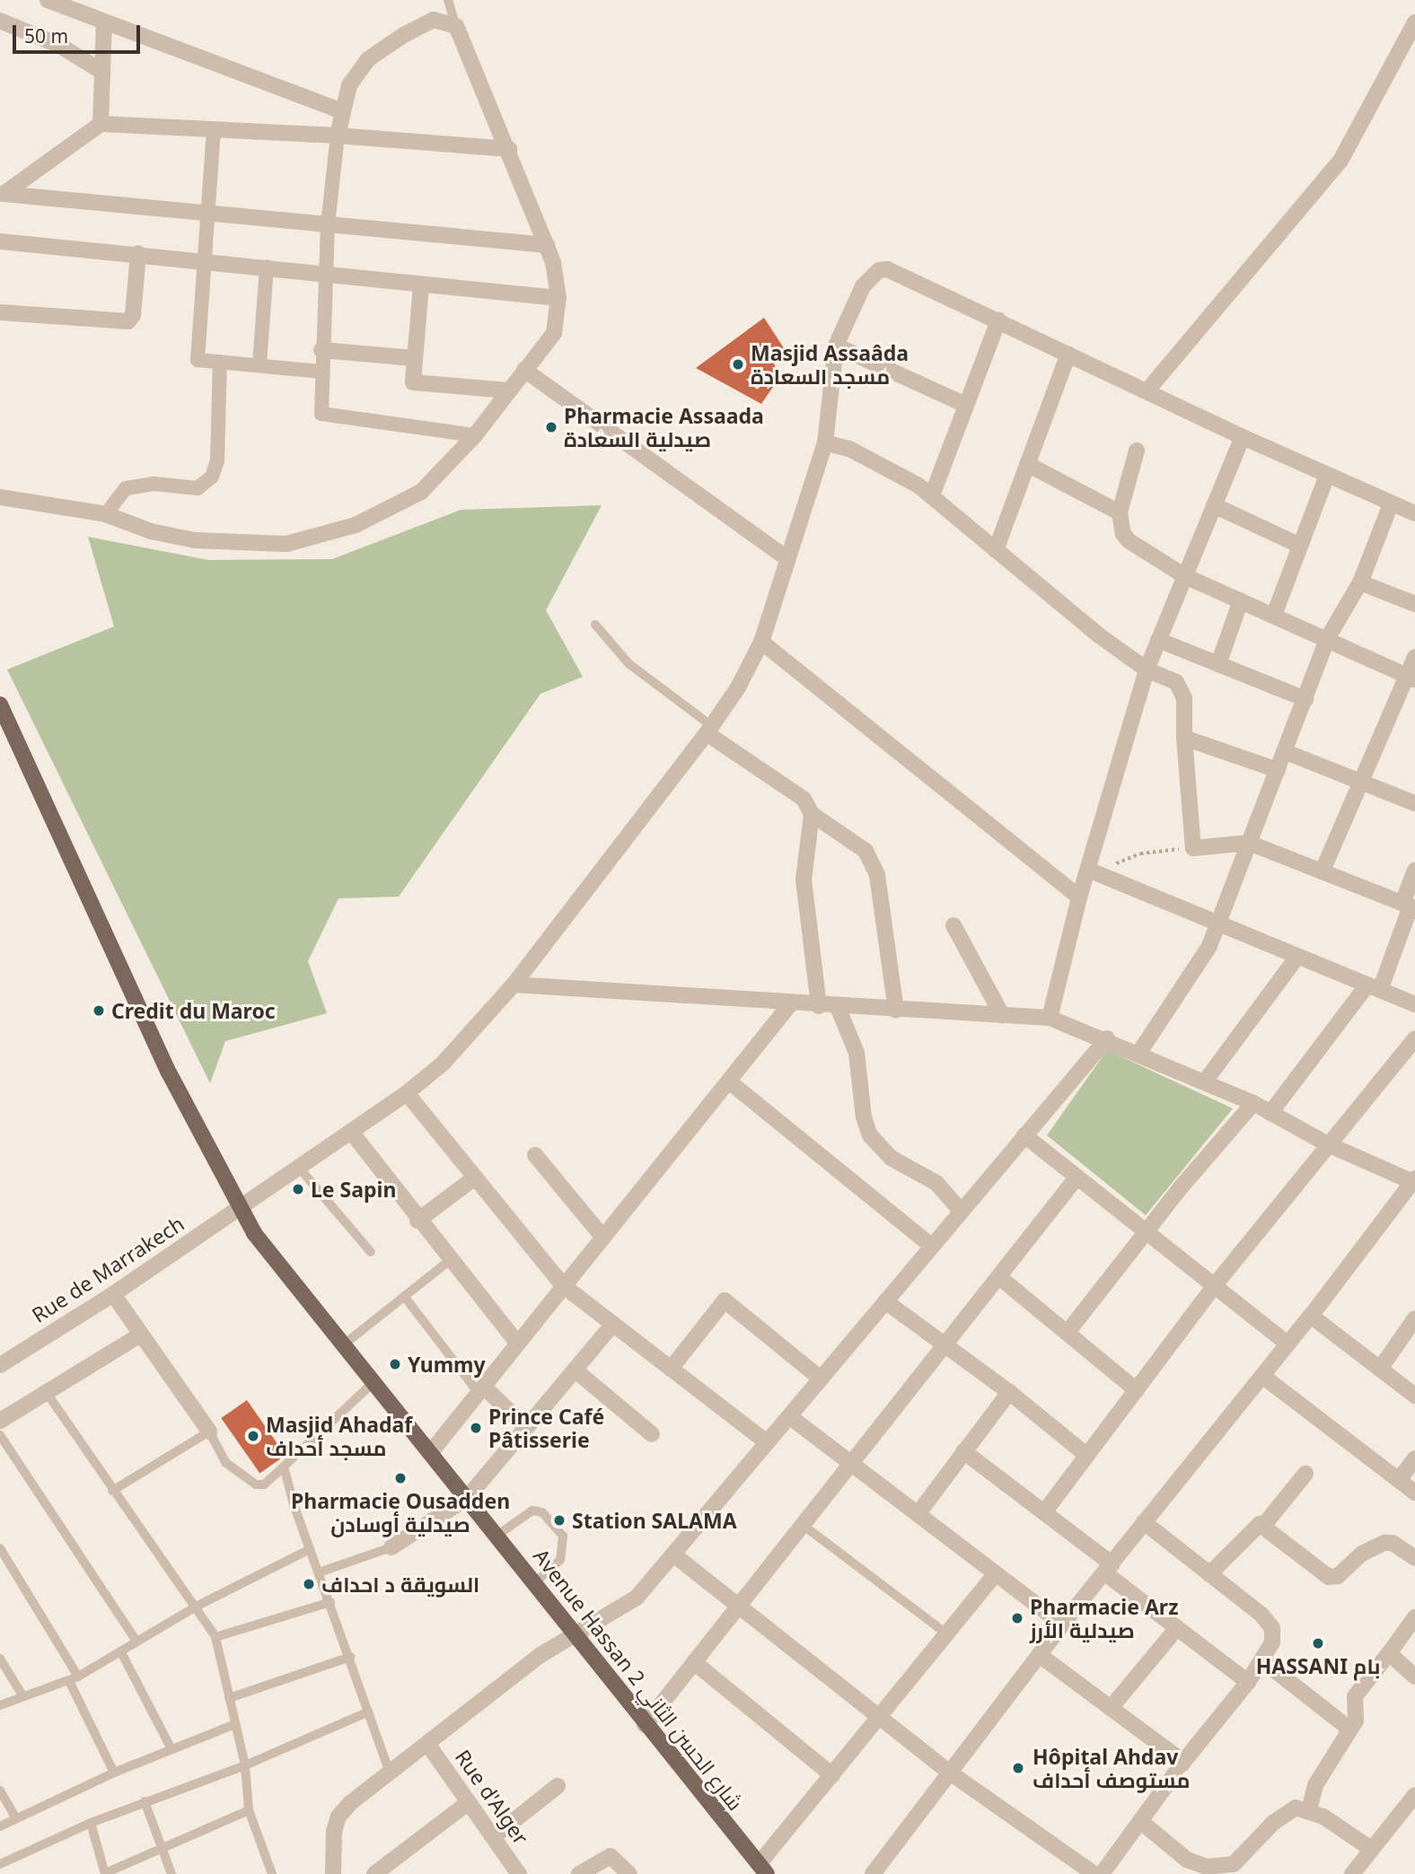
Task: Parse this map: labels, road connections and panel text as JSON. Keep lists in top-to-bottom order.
{
  "streets": {
    "main road": ["Avenue Hassan 2 شارع الحسن الثاني"],
    "street": ["Rue de Marrakech", "Rue d'Alger"]
  },
  "crossings": [
    ["Rue de Marrakech", "Avenue Hassan 2 شارع الحسن الثاني"]
  ],
  "places": [
    "Masjid Assaâda مسجد السعادة",
    "Pharmacie Assaada صيدلية السعادة",
    "Credit du Maroc",
    "Le Sapin",
    "Yummy",
    "Prince Café Pâtisserie",
    "Masjid Ahadaf مسجد أحداف",
    "Pharmacie Ousadden صيدلية أوسادن",
    "Station SALAMA",
    "السويقة د احداف",
    "Pharmacie Arz صيدلية الأرز",
    "HASSANI بام",
    "Hôpital Ahdav مستوصف أحداف"
  ],
  "scale_bar": "50 m"
}
